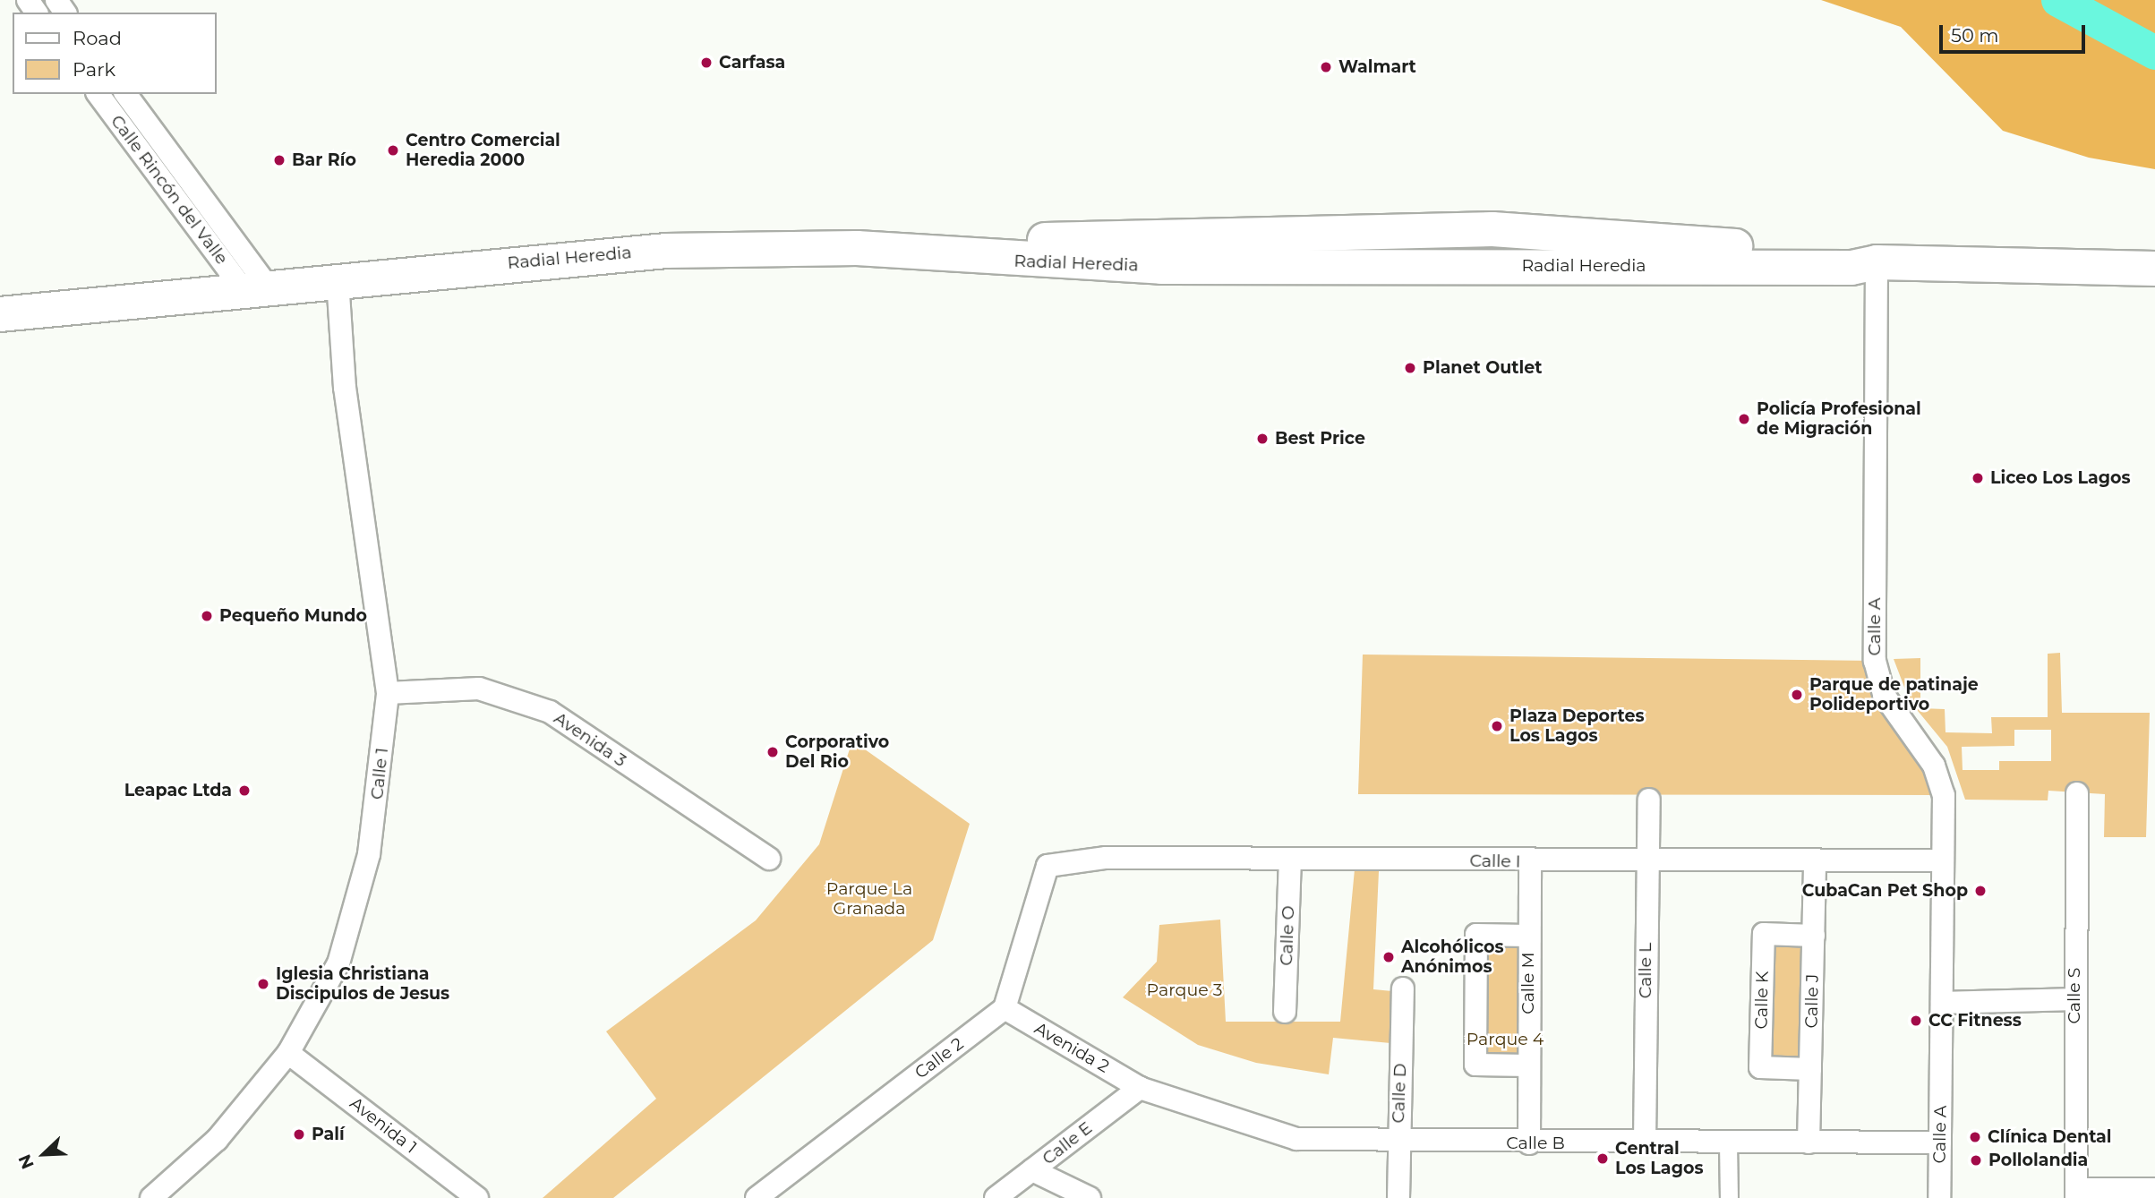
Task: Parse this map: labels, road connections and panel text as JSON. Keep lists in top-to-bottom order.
{
  "streets": {
    "main road": ["Radial Heredia"],
    "street": [
      "Calle Rincón del Valle",
      "Calle A",
      "Avenida 3",
      "Calle 1",
      "Calle I",
      "Calle O",
      "Calle L",
      "Calle M",
      "Calle S",
      "Calle K",
      "Calle J",
      "Avenida 2",
      "Calle 2",
      "Calle D",
      "Avenida 1",
      "Calle E",
      "Calle B"
    ]
  },
  "crossings": [
    ["Calle Rincón del Valle", "Radial Heredia"],
    ["Radial Heredia", "Calle A"],
    ["Radial Heredia", "Calle 1"],
    ["Calle A", "Calle I"],
    ["Calle A", "Calle B"],
    ["Avenida 3", "Calle 1"],
    ["Calle 1", "Avenida 1"],
    ["Calle I", "Calle O"],
    ["Calle I", "Calle L"],
    ["Calle I", "Calle M"],
    ["Calle I", "Calle J"],
    ["Calle I", "Avenida 2"],
    ["Calle I", "Calle 2"],
    ["Calle L", "Calle B"],
    ["Calle M", "Calle B"],
    ["Calle K", "Calle J"],
    ["Calle J", "Calle B"],
    ["Avenida 2", "Calle 2"],
    ["Avenida 2", "Calle E"],
    ["Avenida 2", "Calle B"],
    ["Calle D", "Calle B"],
    ["Calle E", "Calle B"]
  ],
  "parks": ["Parque La Granada", "Parque 3", "Parque 4"],
  "places": [
    "Carfasa",
    "Walmart",
    "Centro Comercial Heredia 2000",
    "Bar Río",
    "Planet Outlet",
    "Policía Profesional de Migración",
    "Best Price",
    "Liceo Los Lagos",
    "Pequeño Mundo",
    "Parque de patinaje Polideportivo",
    "Plaza Deportes Los Lagos",
    "Corporativo Del Rio",
    "Leapac Ltda",
    "CubaCan Pet Shop",
    "Alcohólicos Anónimos",
    "Iglesia Christiana Discipulos de Jesus",
    "CC Fitness",
    "Palí",
    "Clínica Dental",
    "Central Los Lagos",
    "Pollolandia"
  ],
  "legend": ["Road", "Park"],
  "scale_bar": "50 m",
  "north": "bottom left"
}
